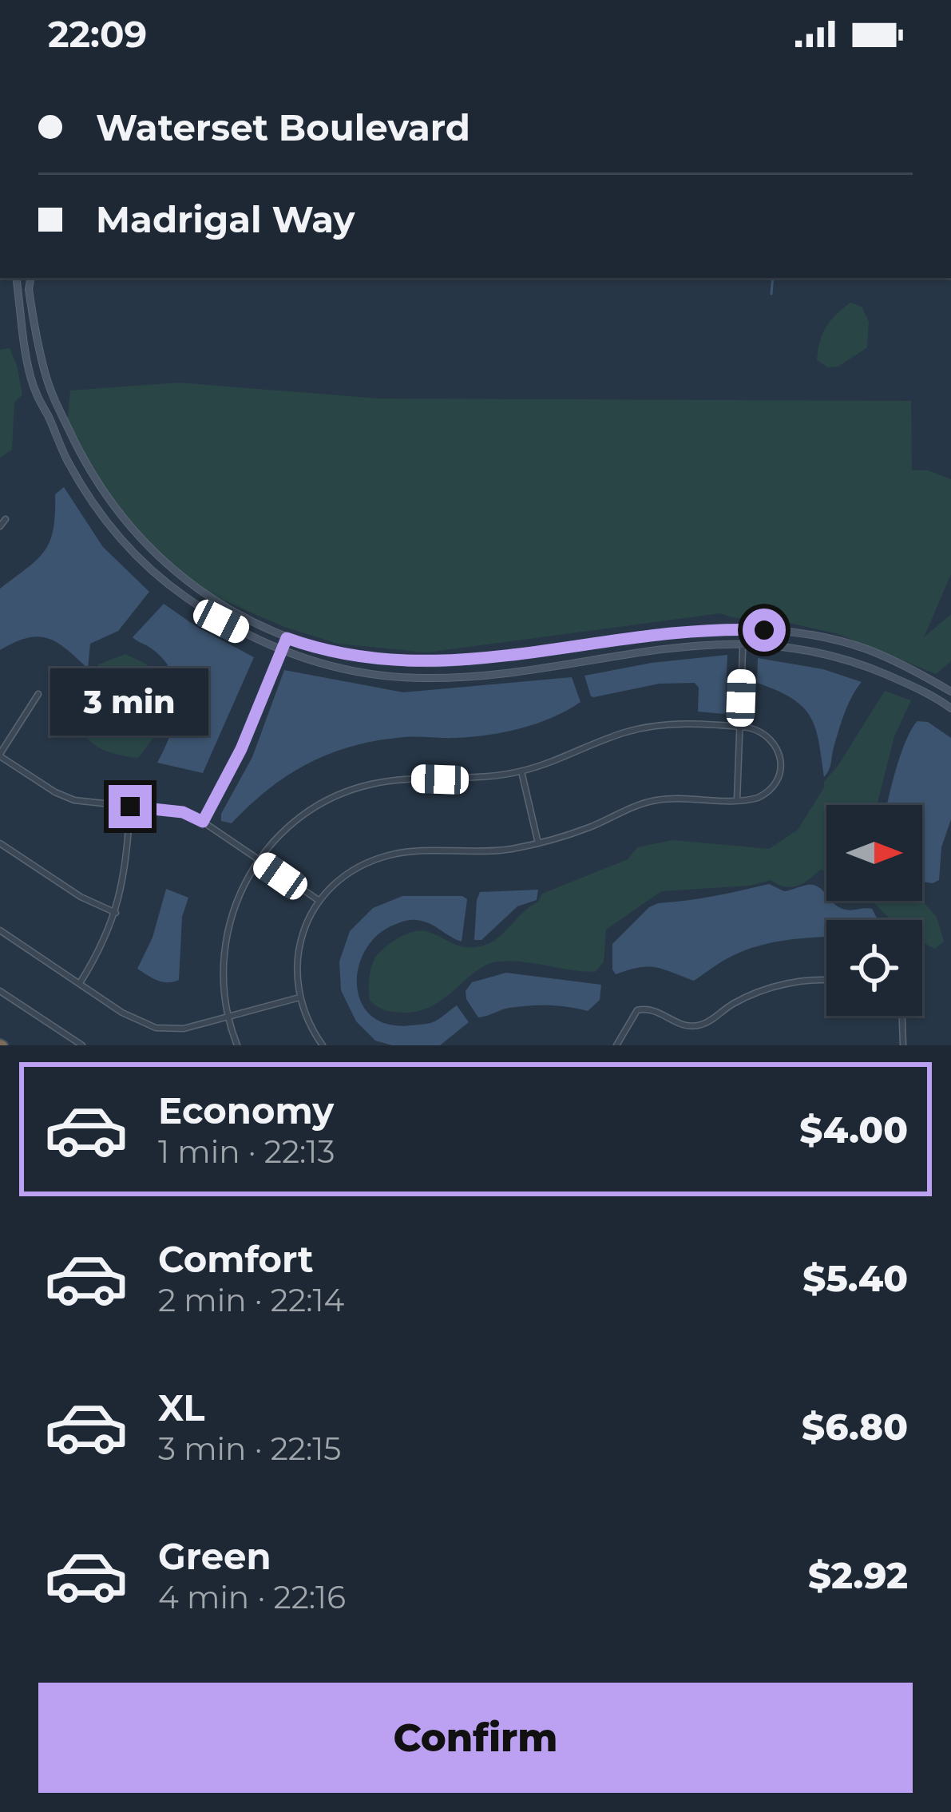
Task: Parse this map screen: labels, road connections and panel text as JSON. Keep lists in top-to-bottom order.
{
  "north": "right",
  "page": {
    "status": "22:09",
    "banner": ["Waterset Boulevard", "Madrigal Way"],
    "bubble": "3 min",
    "list": [
      {
        "name": "Economy",
        "note": "1 min · 22:13",
        "value": "$4.00"
      },
      {
        "name": "Comfort",
        "note": "2 min · 22:14",
        "value": "$5.40"
      },
      {
        "name": "XL",
        "note": "3 min · 22:15",
        "value": "$6.80"
      },
      {
        "name": "Green",
        "note": "4 min · 22:16",
        "value": "$2.92"
      }
    ],
    "buttons": "Confirm"
  }
}
